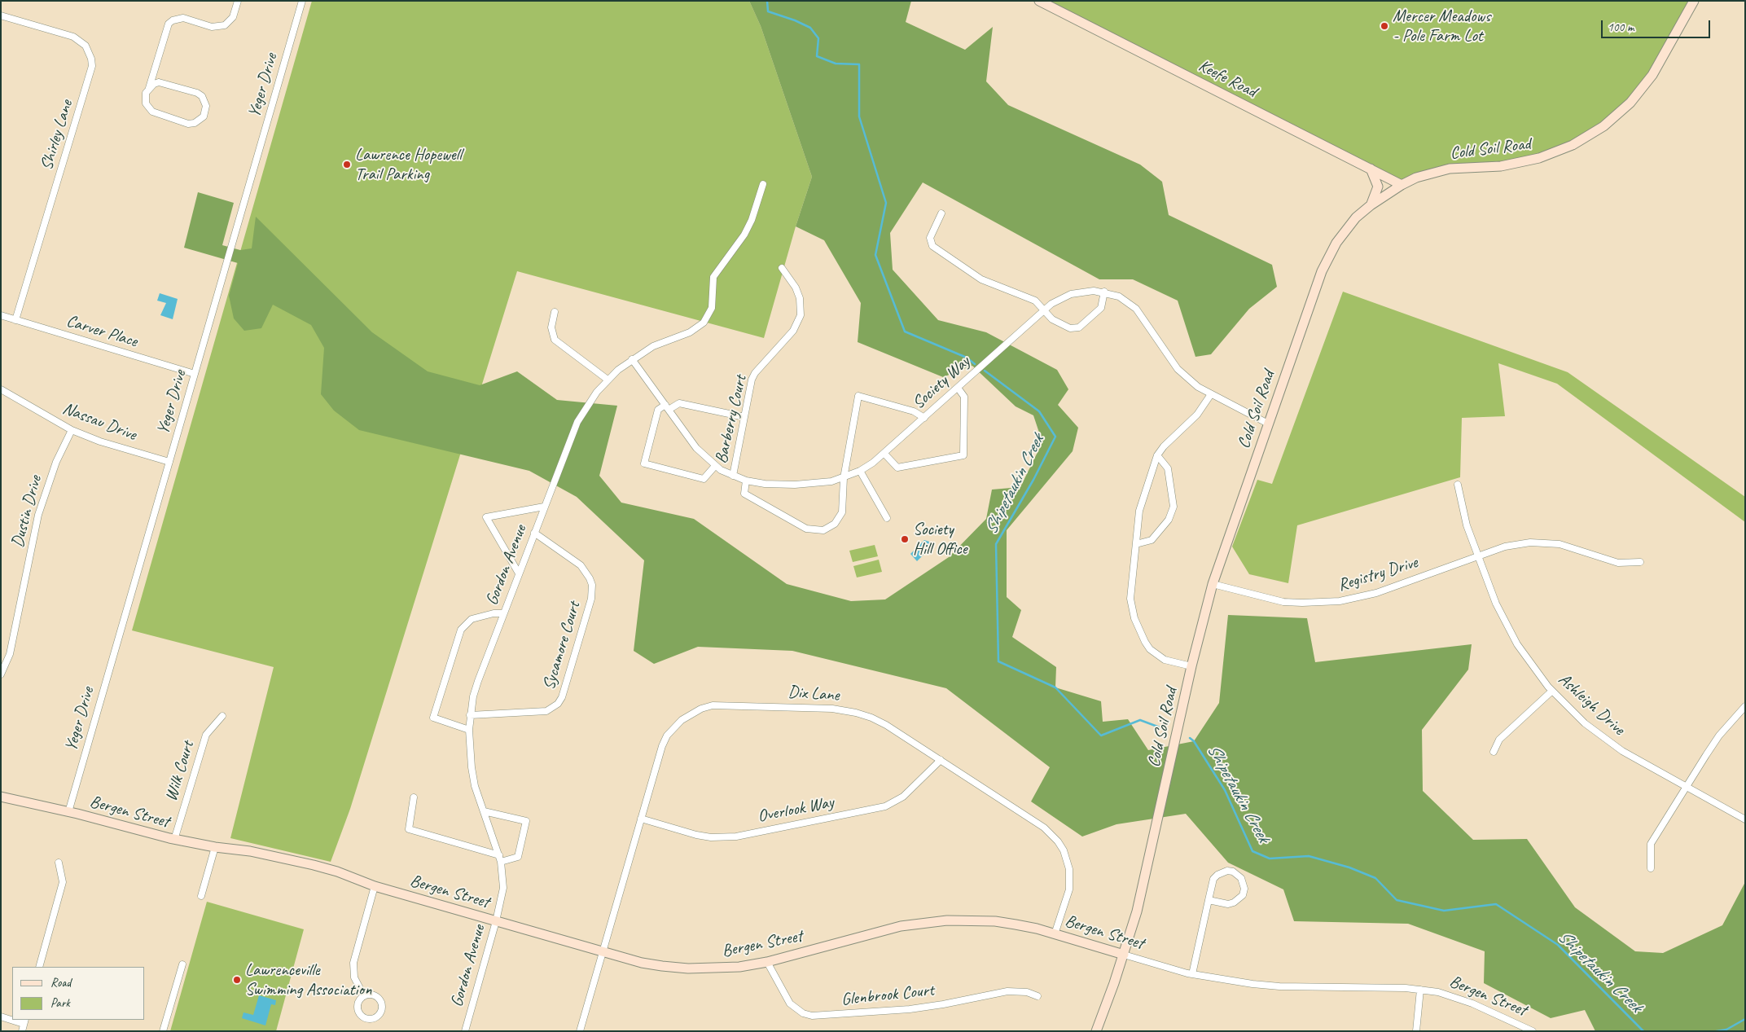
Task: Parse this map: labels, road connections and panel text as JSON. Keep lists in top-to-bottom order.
{
  "streets": {
    "street": [
      "Keefe Road",
      "Yeger Drive",
      "Shirley Lane",
      "Cold Soil Road",
      "Carver Place",
      "Society Way",
      "Barberry Court",
      "Nassau Drive",
      "Dustin Drive",
      "Gordon Avenue",
      "Registry Drive",
      "Sycamore Court",
      "Dix Lane",
      "Ashleigh Drive",
      "Wilk Court",
      "Overlook Way",
      "Bergen Street",
      "Glenbrook Court"
    ]
  },
  "crossings": [
    ["Keefe Road", "Cold Soil Road"],
    ["Yeger Drive", "Carver Place"],
    ["Yeger Drive", "Nassau Drive"],
    ["Yeger Drive", "Bergen Street"],
    ["Shirley Lane", "Carver Place"],
    ["Cold Soil Road", "Society Way"],
    ["Cold Soil Road", "Registry Drive"],
    ["Cold Soil Road", "Bergen Street"],
    ["Society Way", "Barberry Court"],
    ["Society Way", "Gordon Avenue"],
    ["Nassau Drive", "Dustin Drive"],
    ["Gordon Avenue", "Sycamore Court"],
    ["Gordon Avenue", "Bergen Street"],
    ["Registry Drive", "Ashleigh Drive"],
    ["Dix Lane", "Overlook Way"],
    ["Dix Lane", "Bergen Street"],
    ["Wilk Court", "Bergen Street"],
    ["Bergen Street", "Glenbrook Court"]
  ],
  "water": ["Shipetaukin Creek"],
  "places": [
    "Mercer Meadows - Pole Farm Lot",
    "Lawrence Hopewell Trail Parking",
    "Society Hill Office",
    "Lawrenceville Swimming Association"
  ],
  "legend": ["Road", "Park"],
  "scale_bar": "100 m"
}
